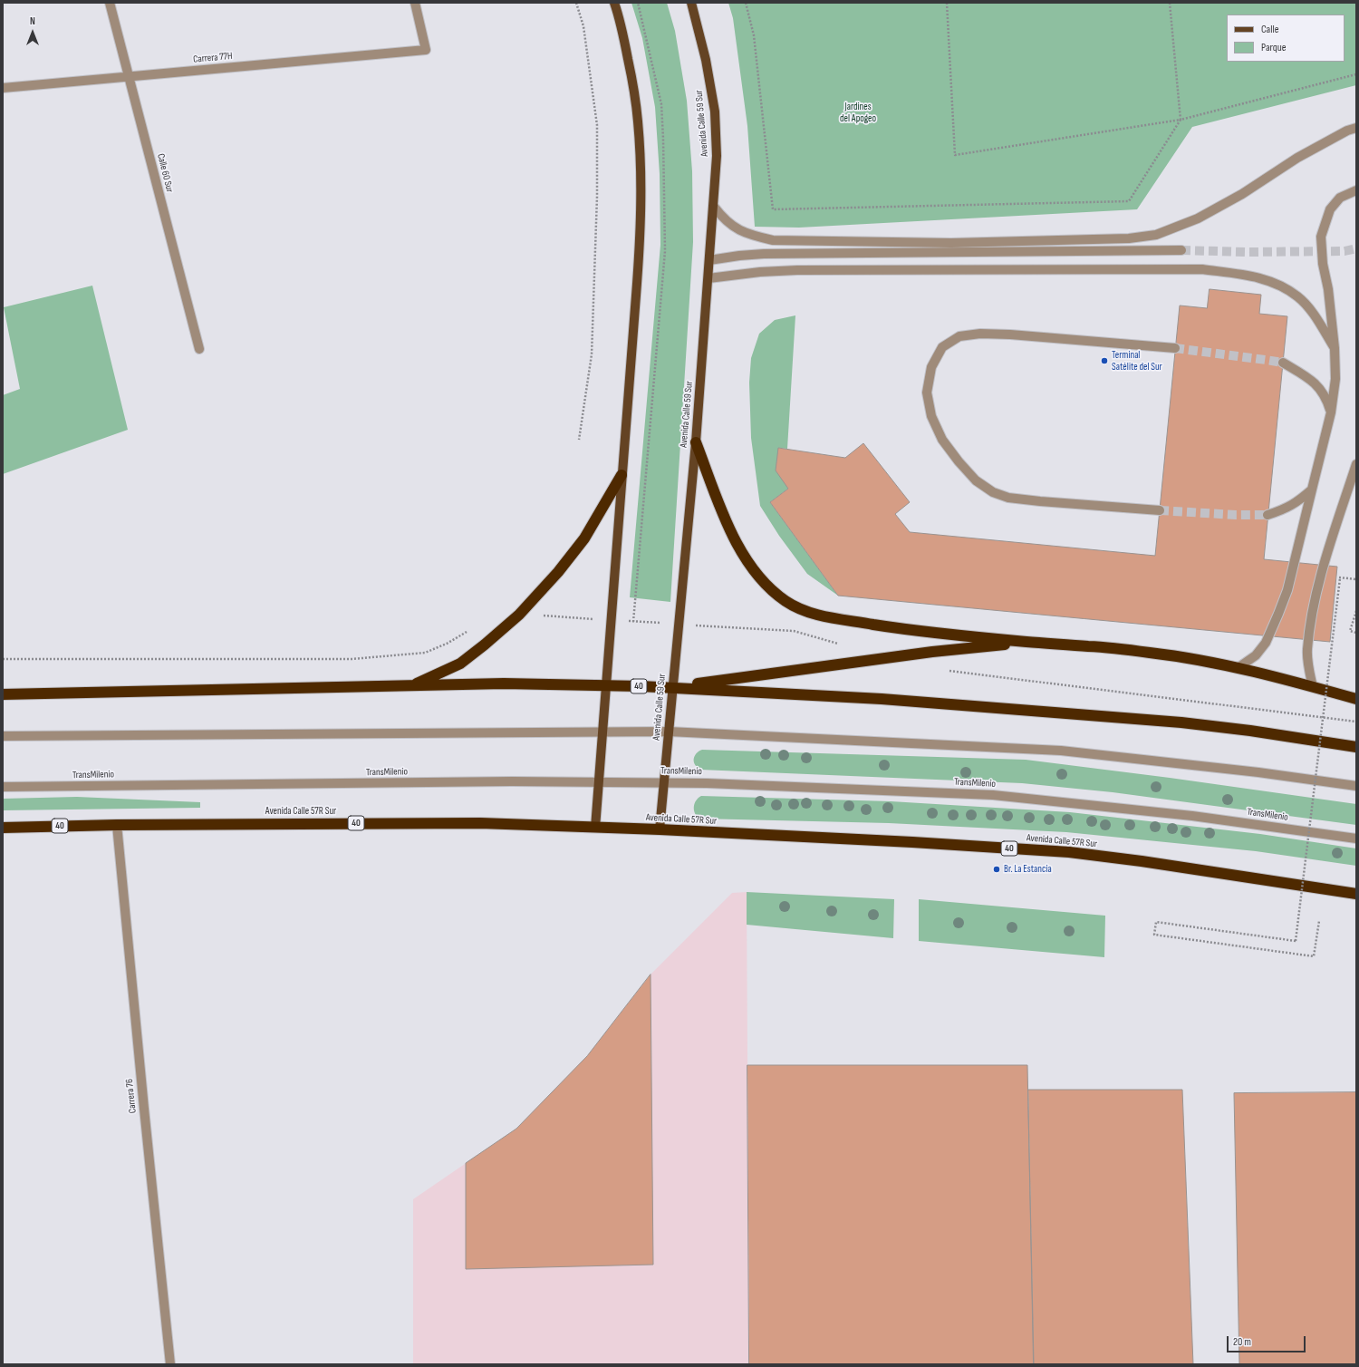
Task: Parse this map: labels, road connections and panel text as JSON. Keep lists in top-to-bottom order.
{
  "streets": {
    "highway": ["40", "Avenida Calle 57R Sur"],
    "main road": ["Avenida Calle 59 Sur"],
    "street": [
      "Carrera 77H",
      "Calle 60 Sur",
      "TransMilenio",
      "Carrera 76"
    ]
  },
  "crossings": [
    ["Carrera 77H", "Calle 60 Sur"],
    ["Avenida Calle 59 Sur", "40"],
    ["Avenida Calle 59 Sur", "TransMilenio"],
    ["Avenida Calle 59 Sur", "Avenida Calle 57R Sur"],
    ["Avenida Calle 57R Sur", "Carrera 76"]
  ],
  "parks": ["Jardines del Apogeo"],
  "places": ["Terminal Satélite del Sur", "Br. La Estancia"],
  "legend": ["Calle", "Parque"],
  "scale_bar": "20 m",
  "north": "top"
}
